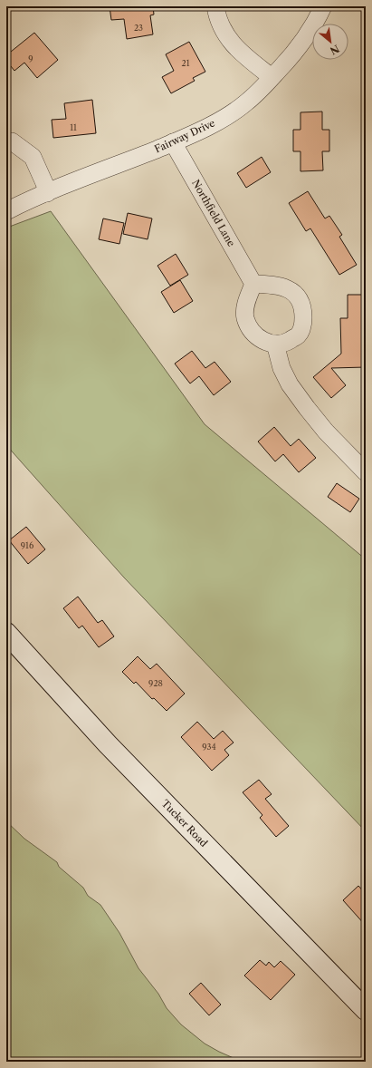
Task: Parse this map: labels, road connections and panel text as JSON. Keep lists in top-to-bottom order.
{
  "streets": {
    "main road": ["Tucker Road"],
    "street": ["Fairway Drive", "Northfield Lane"]
  },
  "crossings": [
    ["Fairway Drive", "Northfield Lane"]
  ],
  "house_numbers": [
    "23",
    "9",
    "21",
    "11",
    "916",
    "928",
    "934"
  ],
  "north": "bottom right"
}
